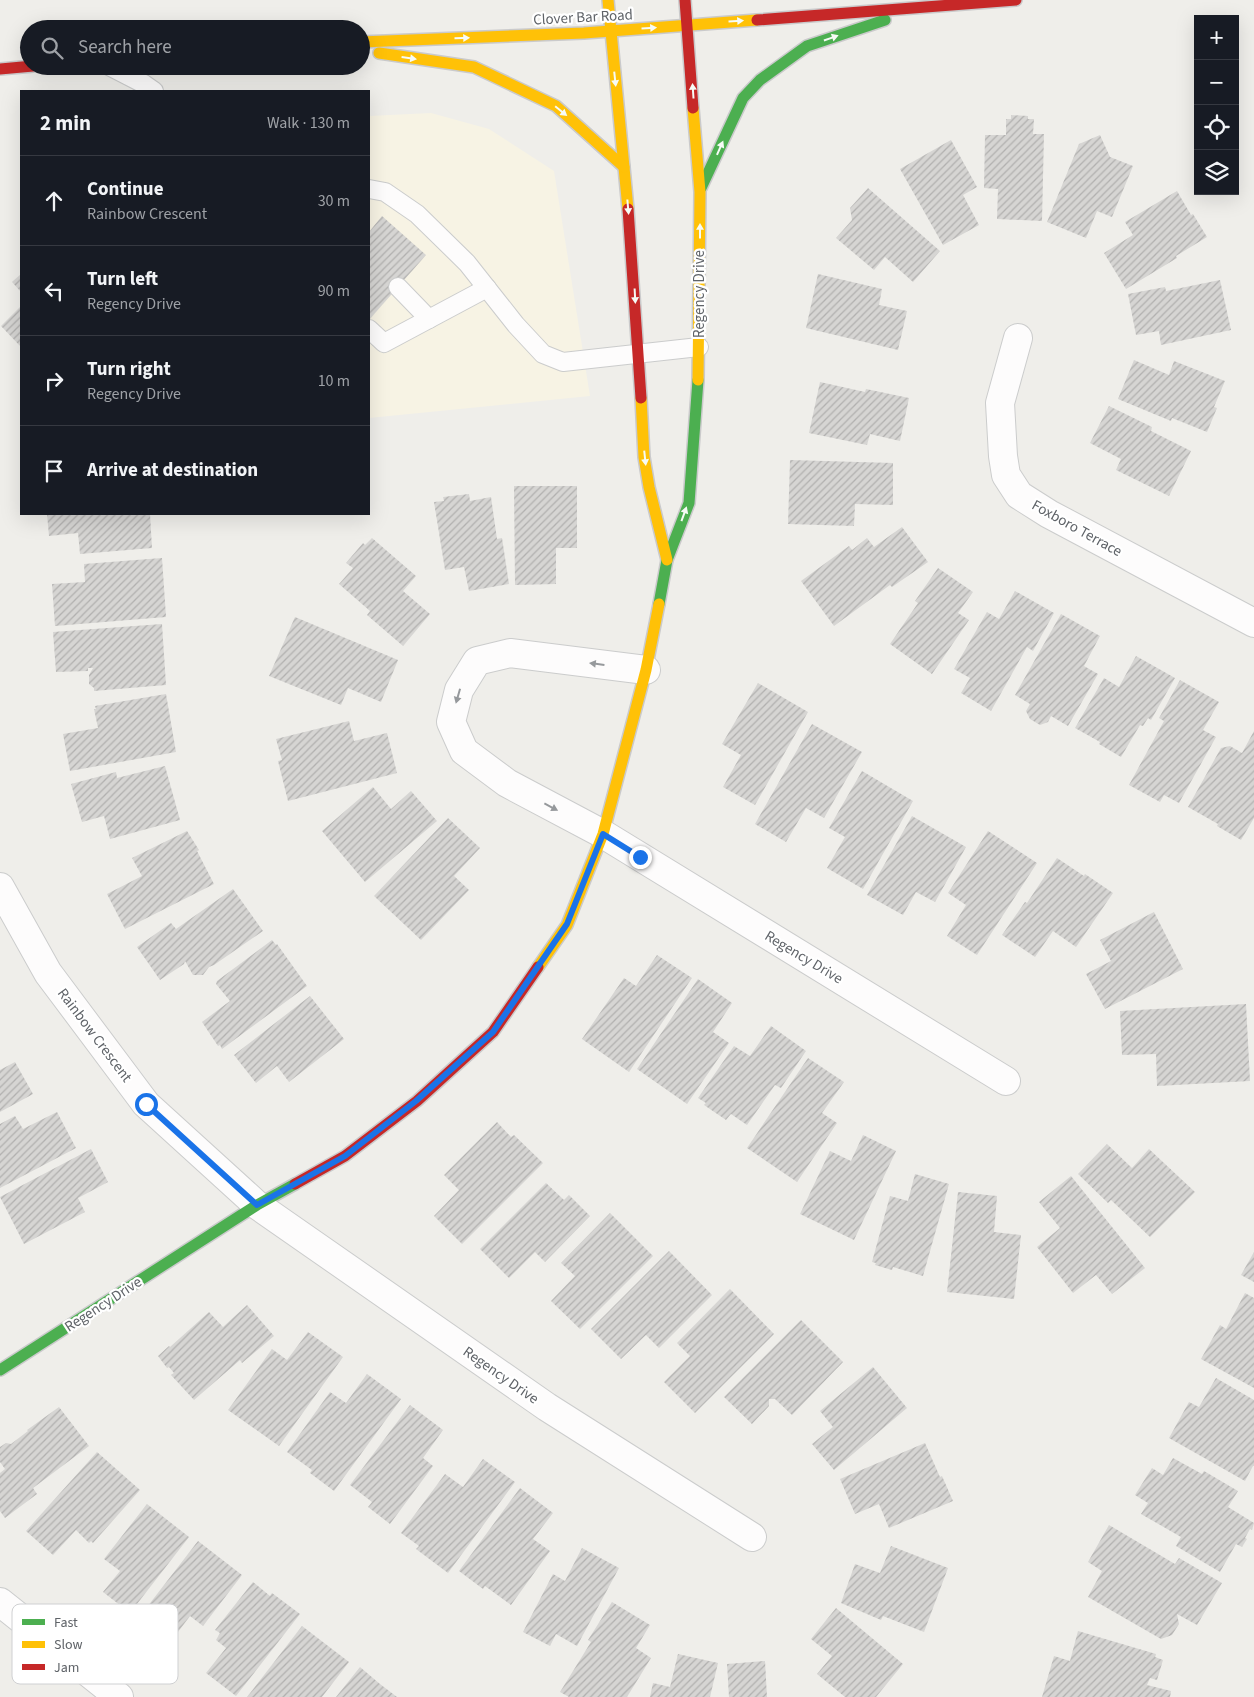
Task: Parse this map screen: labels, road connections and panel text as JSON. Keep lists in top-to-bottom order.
{
  "streets": {
    "street": [
      "Clover Bar Road",
      "Regency Drive",
      "Foxboro Terrace",
      "Rainbow Crescent"
    ]
  },
  "crossings": [
    ["Clover Bar Road", "Regency Drive"],
    ["Regency Drive", "Rainbow Crescent"]
  ],
  "one_way": ["Clover Bar Road"],
  "legend": ["Fast", "Slow", "Jam"],
  "page": {
    "map_buttons": ["+", "−"],
    "search": "Search here",
    "heading": ["2 min", "Walk · 130 m"],
    "list": [
      ["Continue", "Rainbow Crescent", "30 m"],
      ["Turn left", "Regency Drive", "90 m"],
      ["Turn right", "Regency Drive", "10 m"],
      "Arrive at destination"
    ]
  }
}
